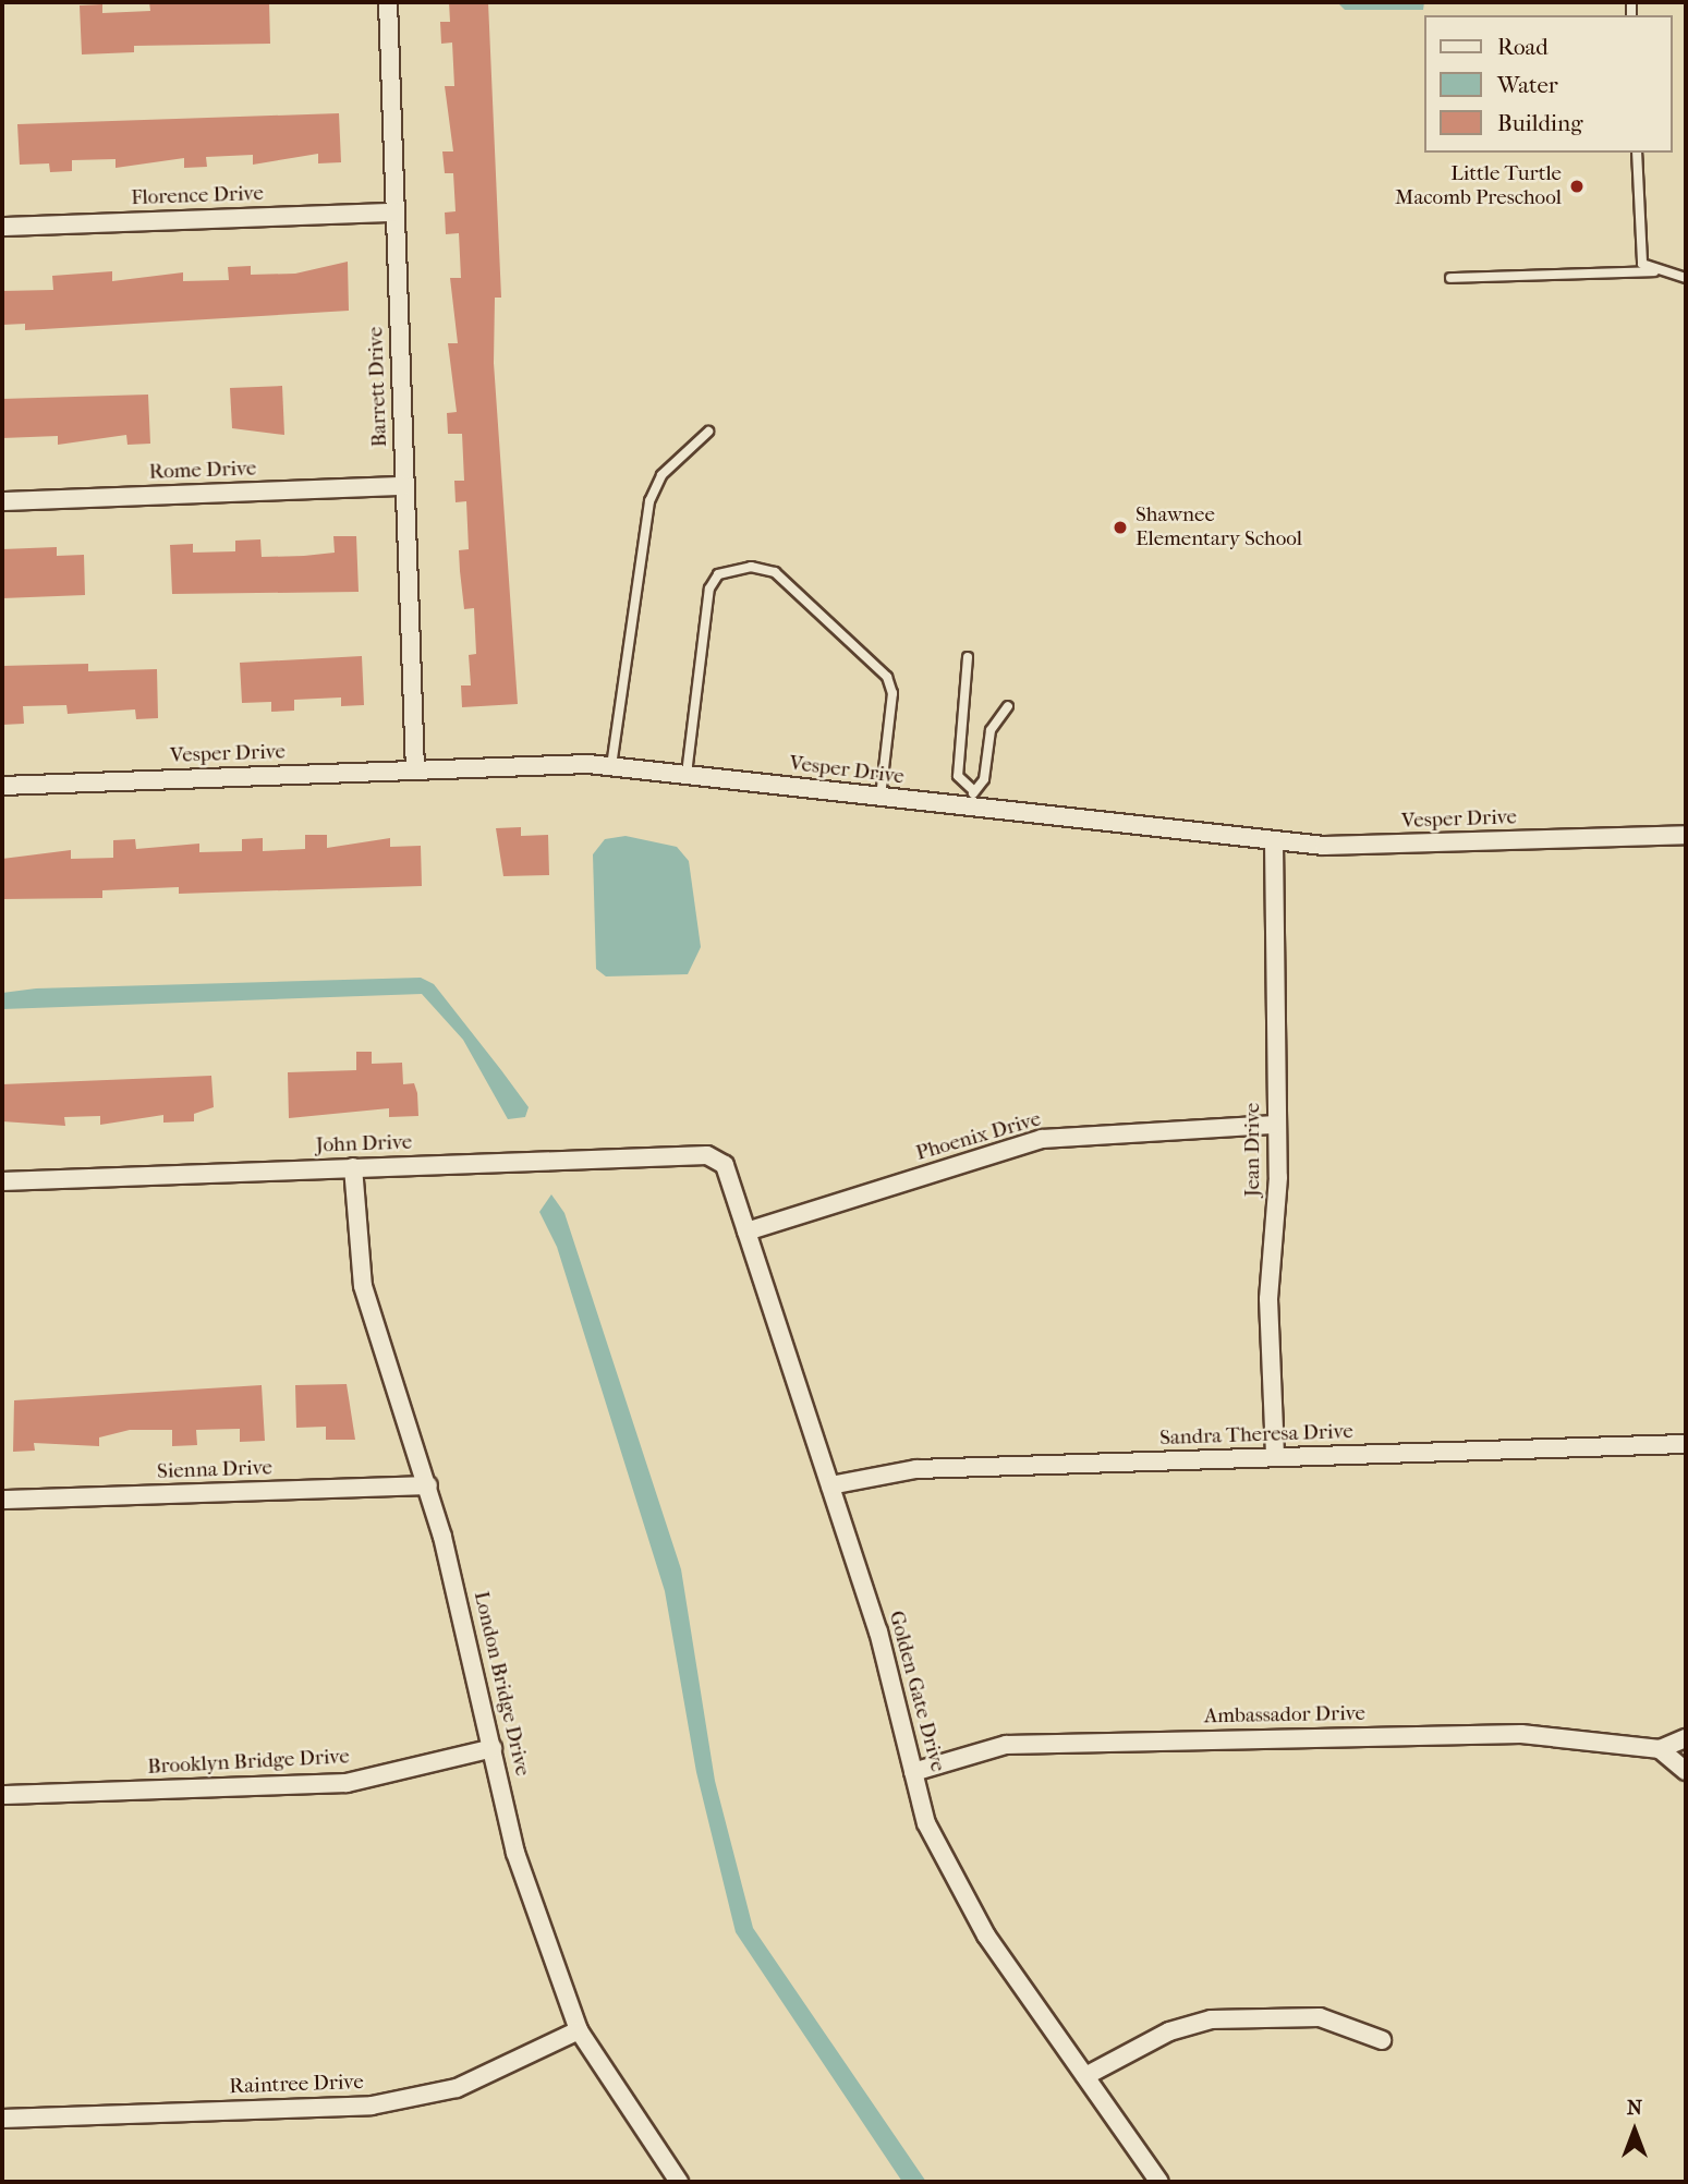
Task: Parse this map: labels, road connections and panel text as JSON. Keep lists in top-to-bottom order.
{
  "streets": {
    "street": [
      "Florence Drive",
      "Barrett Drive",
      "Rome Drive",
      "Vesper Drive",
      "Phoenix Drive",
      "John Drive",
      "Jean Drive",
      "Sandra Theresa Drive",
      "Sienna Drive",
      "London Bridge Drive",
      "Golden Gate Drive",
      "Ambassador Drive",
      "Brooklyn Bridge Drive",
      "Raintree Drive"
    ]
  },
  "crossings": [
    ["Florence Drive", "Barrett Drive"],
    ["Barrett Drive", "Rome Drive"],
    ["Barrett Drive", "Vesper Drive"],
    ["Vesper Drive", "Jean Drive"],
    ["Phoenix Drive", "Jean Drive"],
    ["Phoenix Drive", "Golden Gate Drive"],
    ["John Drive", "London Bridge Drive"],
    ["John Drive", "Golden Gate Drive"],
    ["Jean Drive", "Sandra Theresa Drive"],
    ["Sandra Theresa Drive", "Golden Gate Drive"],
    ["Sienna Drive", "London Bridge Drive"],
    ["London Bridge Drive", "Brooklyn Bridge Drive"],
    ["London Bridge Drive", "Raintree Drive"],
    ["Golden Gate Drive", "Ambassador Drive"]
  ],
  "places": ["Little Turtle Macomb Preschool", "Shawnee Elementary School"],
  "legend": ["Road", "Water", "Building"],
  "north": "top"
}
